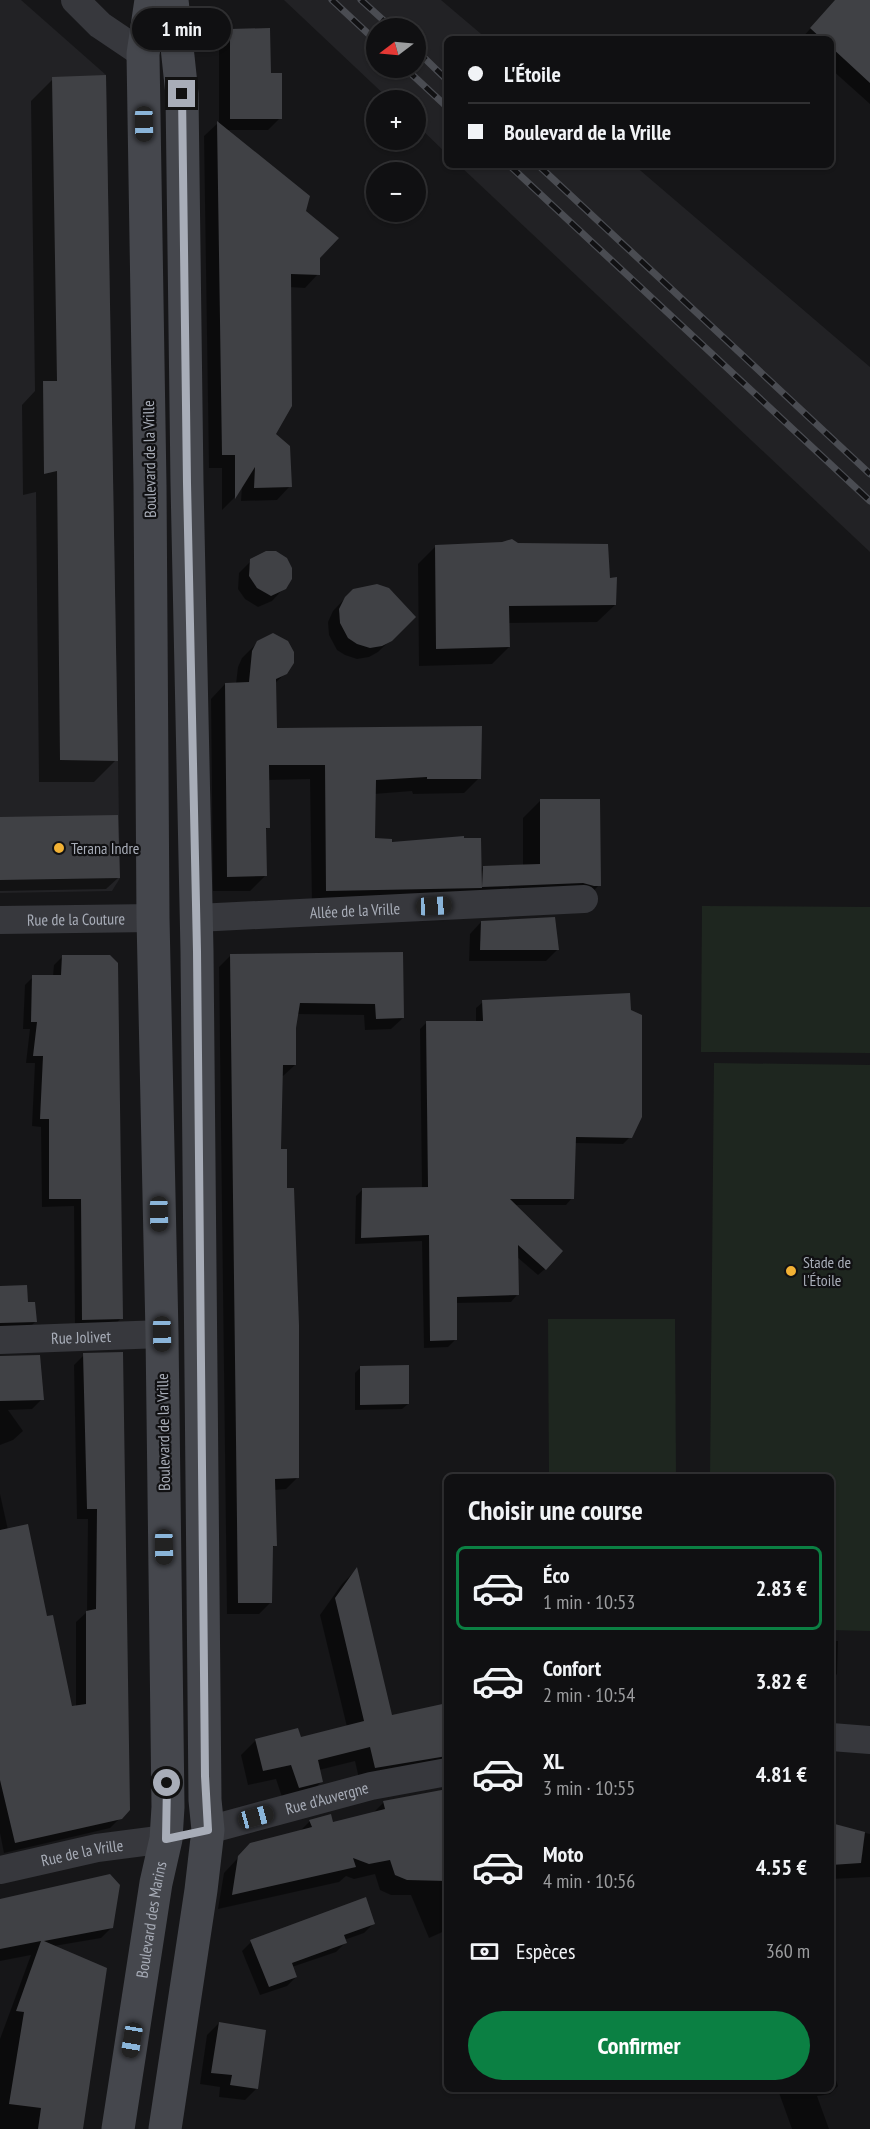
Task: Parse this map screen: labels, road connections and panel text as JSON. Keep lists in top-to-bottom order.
{
  "streets": {
    "main road": ["Boulevard de la Vrille", "Boulevard des Marins"],
    "street": [
      "Allée de la Vrille",
      "Rue de la Couture",
      "Rue Jolivet",
      "Rue d'Auvergne",
      "Rue de la Vrille"
    ]
  },
  "crossings": [
    ["Boulevard de la Vrille", "Rue de la Couture"],
    ["Boulevard de la Vrille", "Rue Jolivet"],
    ["Boulevard de la Vrille", "Rue de la Vrille"],
    ["Boulevard de la Vrille", "Boulevard des Marins"],
    ["Rue d'Auvergne", "Boulevard des Marins"],
    ["Rue de la Vrille", "Boulevard des Marins"]
  ],
  "places": ["Terana Indre", "Stade de l'Étoile"],
  "north": "left",
  "page": {
    "bubble": "1 min",
    "map_buttons": ["+", "−"],
    "banner": ["L'Étoile", "Boulevard de la Vrille"],
    "heading": "Choisir une course",
    "list": [
      {
        "name": "Éco",
        "note": "1 min · 10:53",
        "value": "2.83 €"
      },
      {
        "name": "Confort",
        "note": "2 min · 10:54",
        "value": "3.82 €"
      },
      {
        "name": "XL",
        "note": "3 min · 10:55",
        "value": "4.81 €"
      },
      {
        "name": "Moto",
        "note": "4 min · 10:56",
        "value": "4.55 €"
      }
    ],
    "pay": ["Espèces", "360 m"],
    "buttons": "Confirmer"
  }
}
